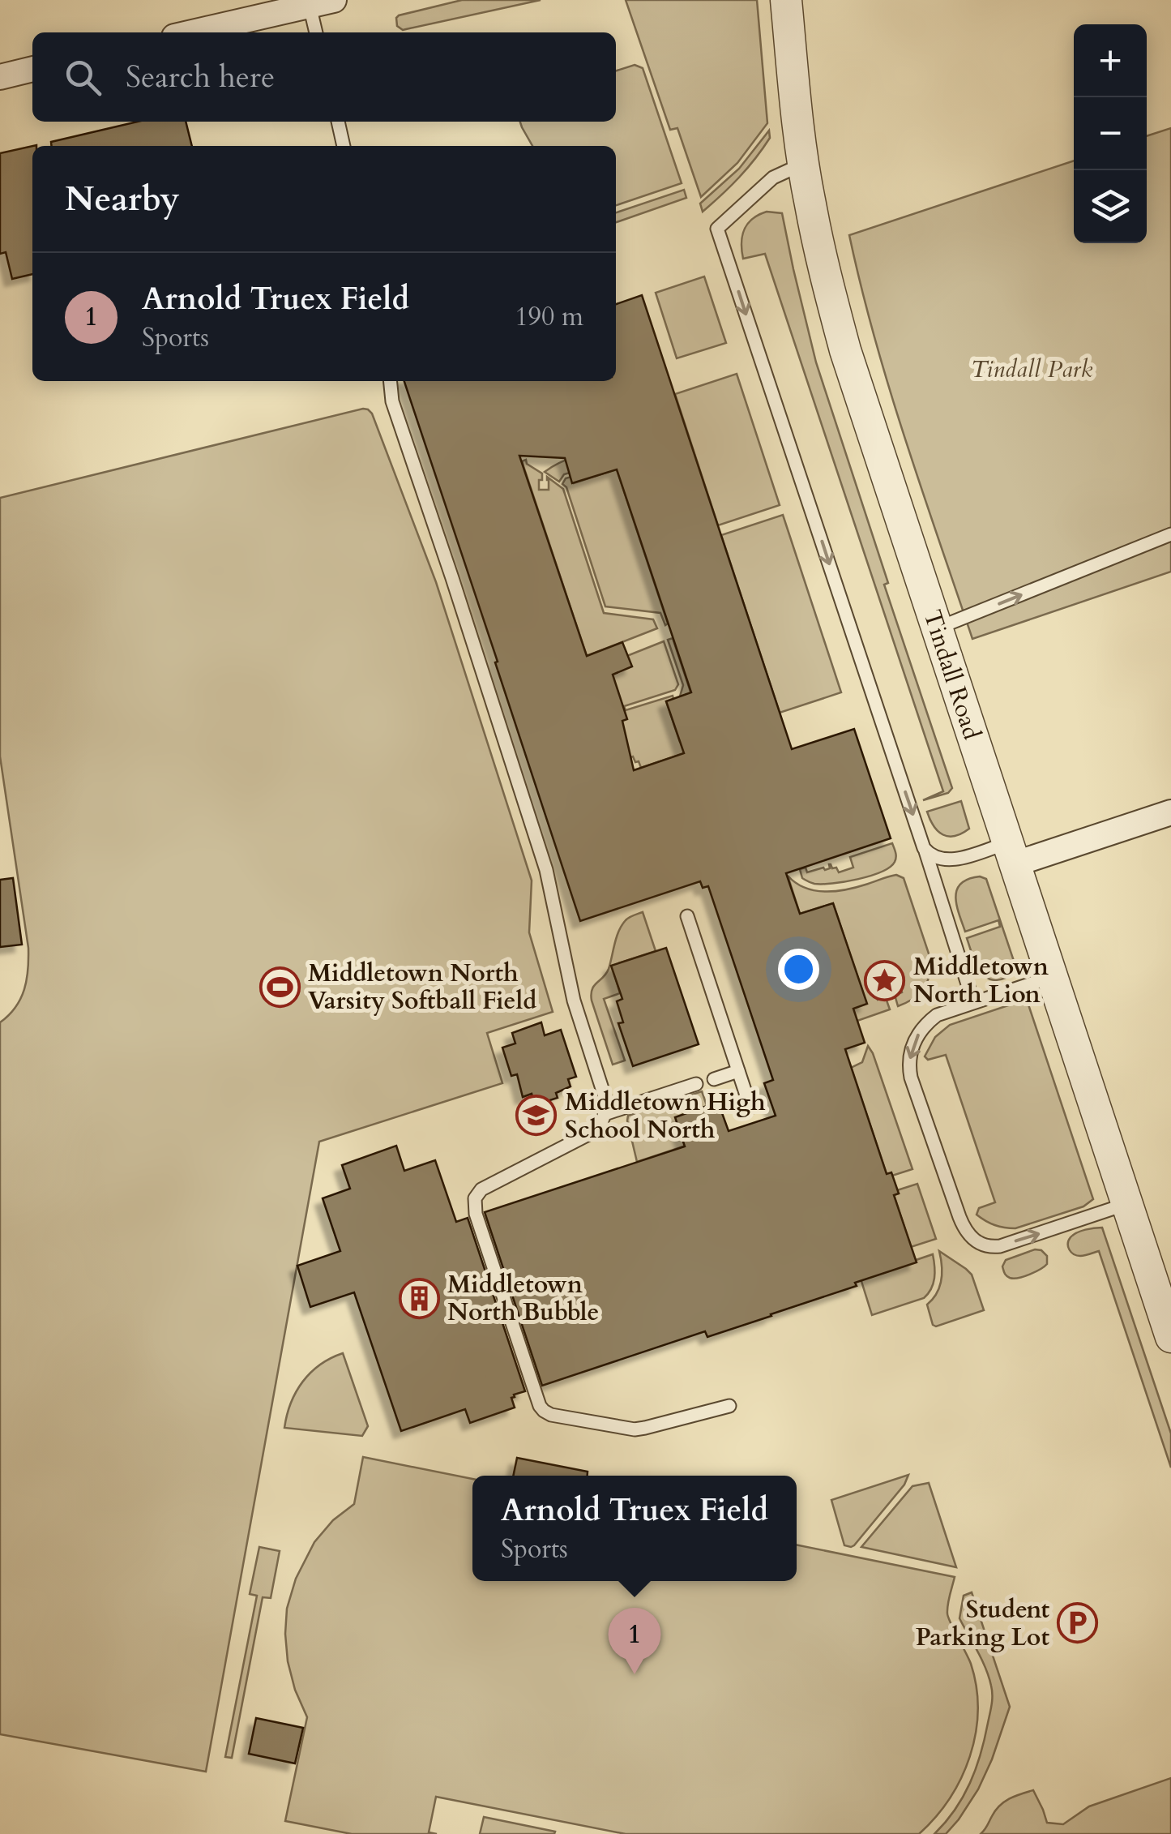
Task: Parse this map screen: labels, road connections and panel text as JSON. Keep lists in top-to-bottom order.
{
  "streets": {
    "street": ["Tindall Road"]
  },
  "parks": ["Tindall Park"],
  "places": {
    "place": ["Middletown North Lion"],
    "sports": ["Middletown North Varsity Softball Field"],
    "school or university": ["Middletown High School North"],
    "building": ["Middletown North Bubble"],
    "parking": ["Student Parking Lot"]
  },
  "page": {
    "map_buttons": ["+", "−"],
    "search": "Search here",
    "heading": "Nearby",
    "list": [
      {
        "mark": "1",
        "name": "Arnold Truex Field",
        "note": "Sports",
        "value": "190 m"
      }
    ],
    "popup": ["Arnold Truex Field", "Sports"],
    "pins": "1"
  }
}
